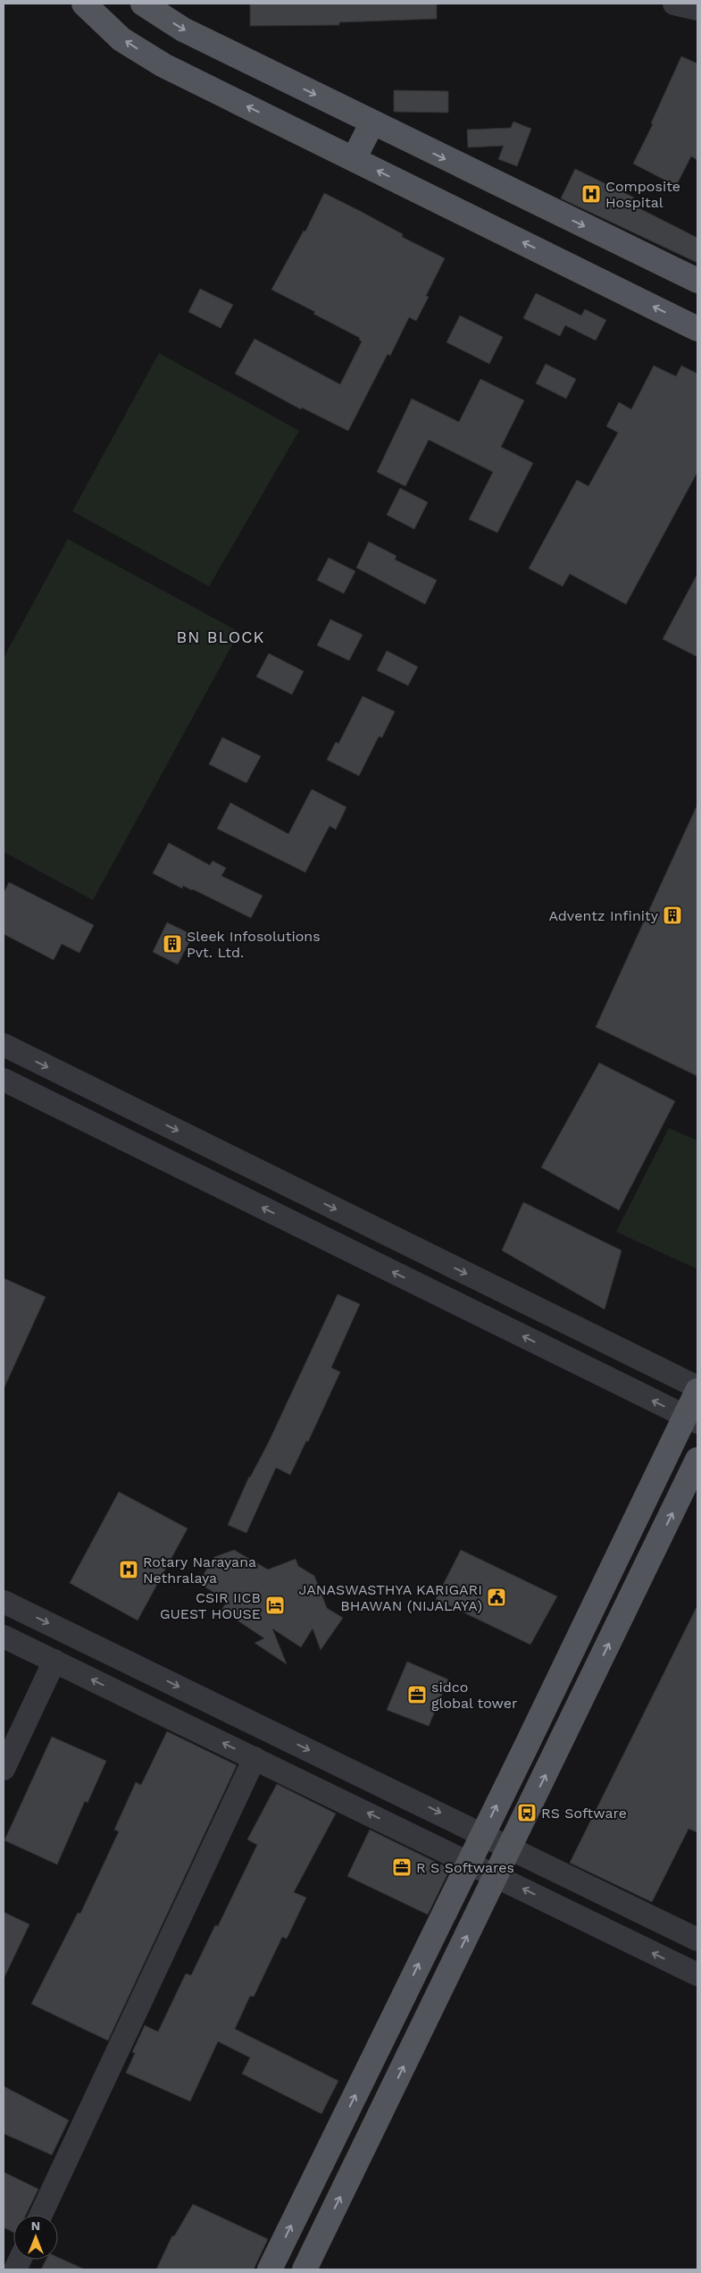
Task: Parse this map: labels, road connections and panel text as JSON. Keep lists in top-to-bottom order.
{
  "districts": ["BN BLOCK"],
  "places": {
    "hospital": ["Composite Hospital", "Rotary Narayana Nethralaya"],
    "building": ["Adventz Infinity", "Sleek Infosolutions Pvt. Ltd."],
    "public building": ["JANASWASTHYA KARIGARI BHAWAN (NIJALAYA)"],
    "hotel": ["CSIR IICB GUEST HOUSE"],
    "office": ["sidco global tower", "R S Softwares"],
    "bus stop": ["RS Software"]
  },
  "north": "top"
}
